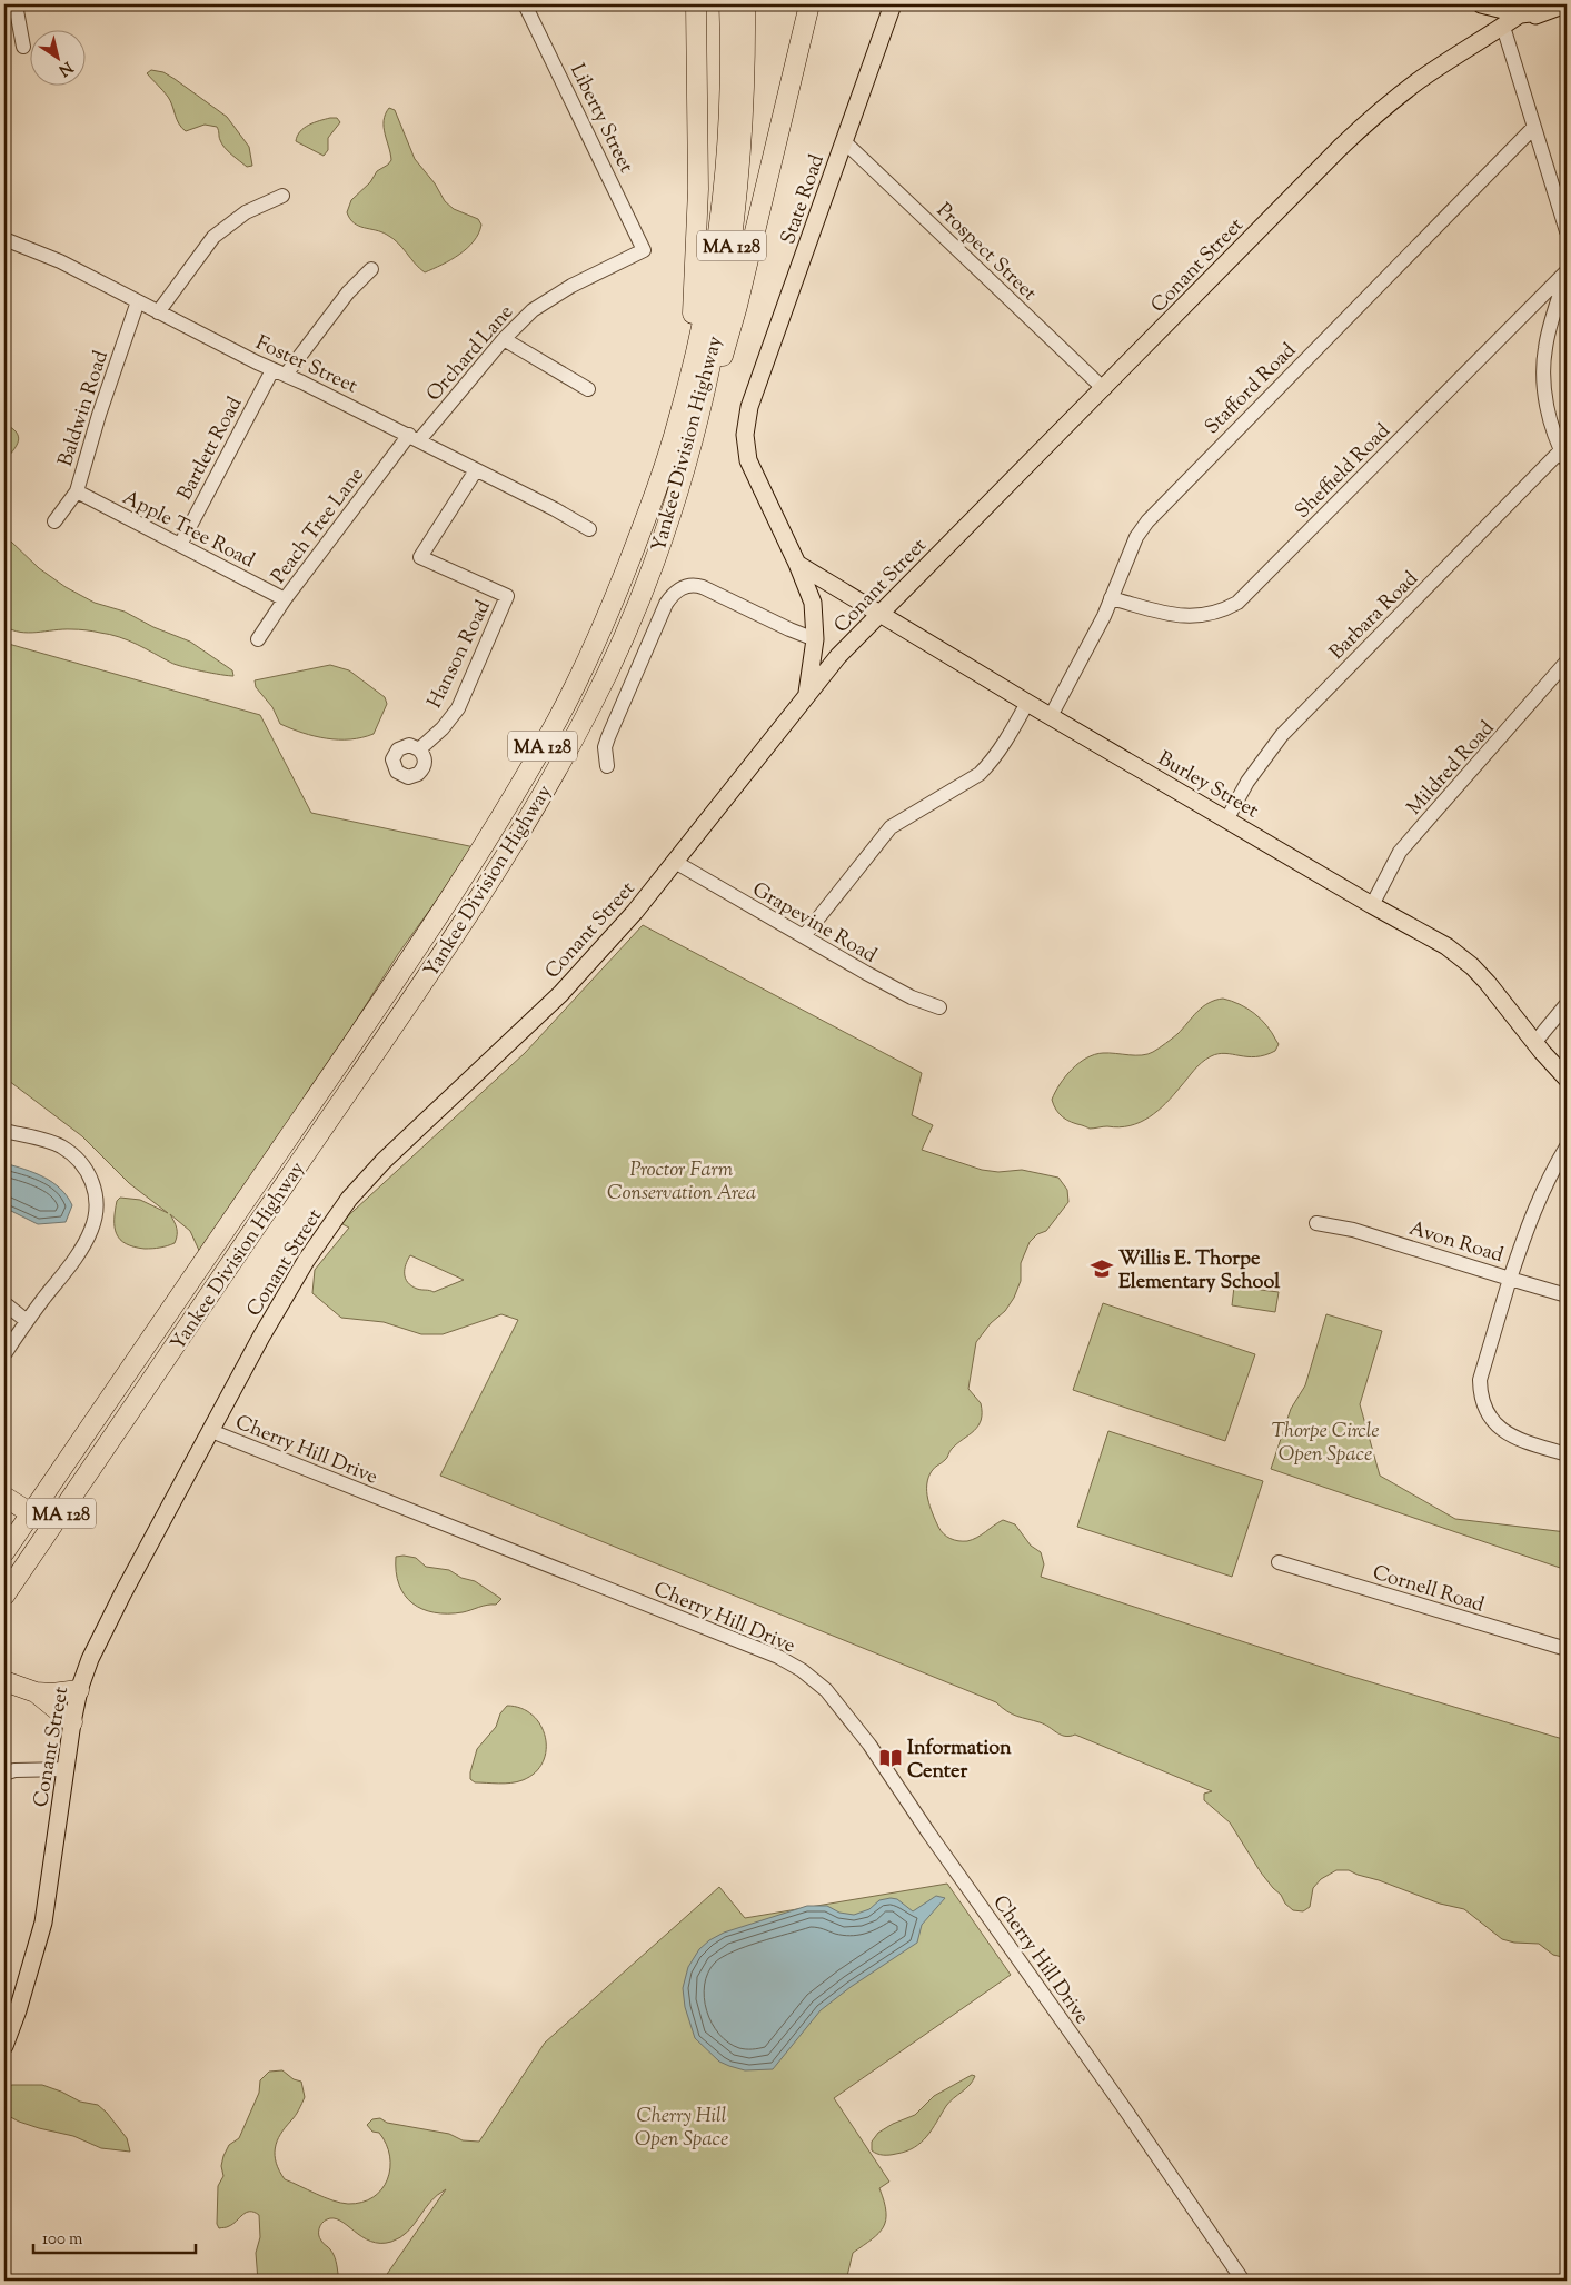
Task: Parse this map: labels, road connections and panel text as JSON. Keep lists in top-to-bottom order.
{
  "streets": {
    "highway": ["MA 128", "Yankee Division Highway"],
    "main road": ["State Road", "Conant Street", "Burley Street"],
    "street": [
      "Liberty Street",
      "Prospect Street",
      "Orchard Lane",
      "Foster Street",
      "Stafford Road",
      "Baldwin Road",
      "Bartlett Road",
      "Sheffield Road",
      "Peach Tree Lane",
      "Apple Tree Road",
      "Barbara Road",
      "Hanson Road",
      "Mildred Road",
      "Grapevine Road",
      "Avon Road",
      "Cherry Hill Drive",
      "Cornell Road"
    ]
  },
  "crossings": [
    ["Liberty Street", "Orchard Lane"],
    ["State Road", "Prospect Street"],
    ["State Road", "Burley Street"],
    ["Prospect Street", "Conant Street"],
    ["Conant Street", "Burley Street"],
    ["Conant Street", "Grapevine Road"],
    ["Conant Street", "Cherry Hill Drive"],
    ["Orchard Lane", "Foster Street"],
    ["Orchard Lane", "Peach Tree Lane"],
    ["Foster Street", "Baldwin Road"],
    ["Foster Street", "Bartlett Road"],
    ["Foster Street", "Peach Tree Lane"],
    ["Foster Street", "Hanson Road"],
    ["Stafford Road", "Sheffield Road"],
    ["Stafford Road", "Burley Street"],
    ["Baldwin Road", "Apple Tree Road"],
    ["Bartlett Road", "Apple Tree Road"],
    ["Peach Tree Lane", "Apple Tree Road"],
    ["Barbara Road", "Burley Street"],
    ["Mildred Road", "Burley Street"]
  ],
  "parks": ["Proctor Farm Conservation Area", "Thorpe Circle Open Space", "Cherry Hill Open Space"],
  "places": {
    "school or university": ["Willis E. Thorpe Elementary School"],
    "library": ["Information Center"]
  },
  "scale_bar": "100 m",
  "north": "bottom right"
}
